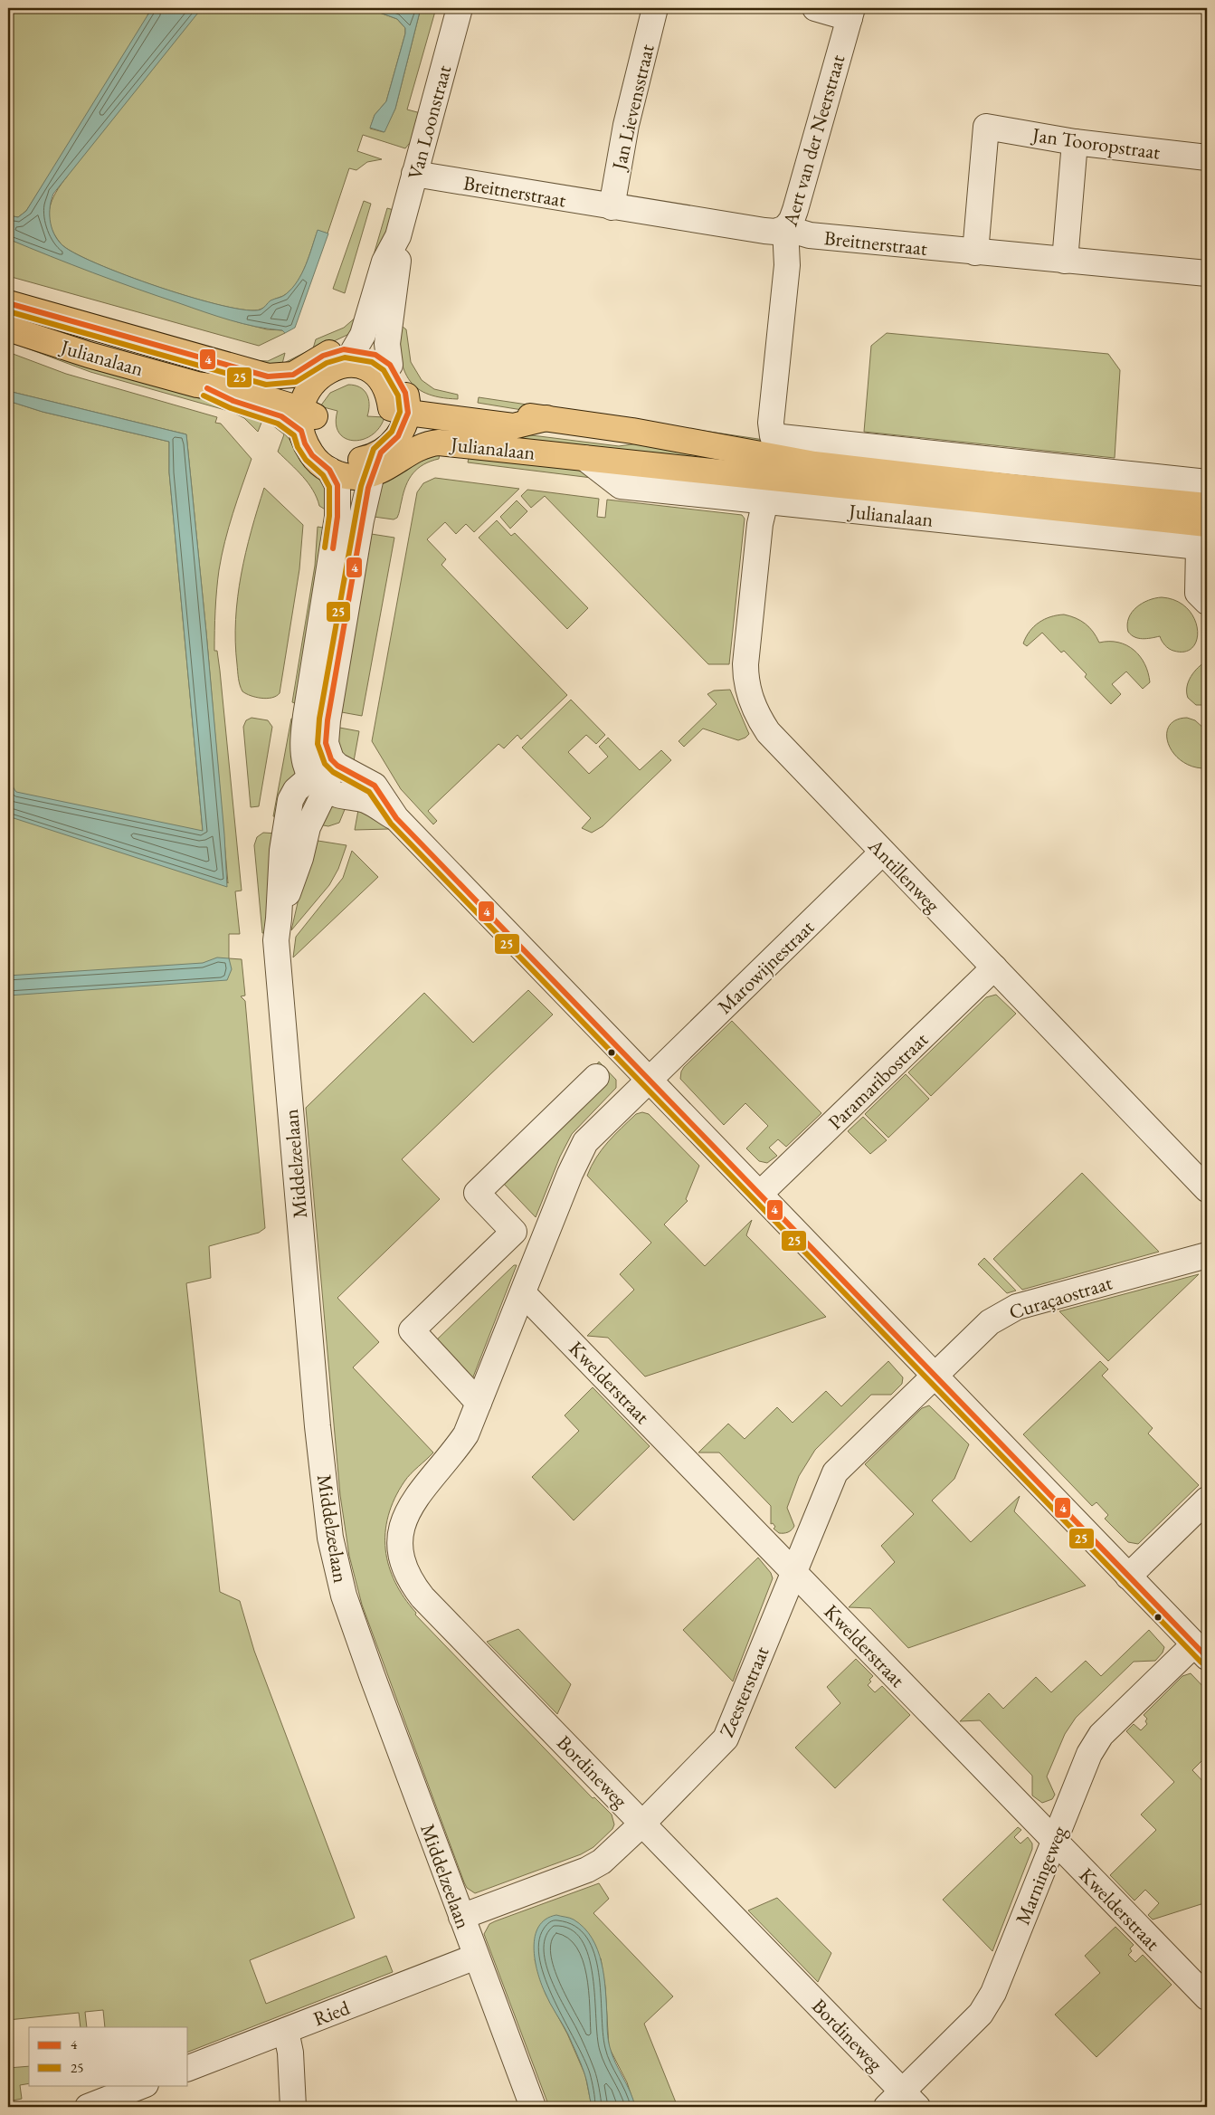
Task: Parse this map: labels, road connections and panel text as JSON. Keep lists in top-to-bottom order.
{
  "streets": {
    "main road": ["Julianalaan"],
    "street": [
      "Jan Lievensstraat",
      "Van Loonstraat",
      "Aert van der Neerstraat",
      "Jan Tooropstraat",
      "Breitnerstraat",
      "Antillenweg",
      "Marowijnestraat",
      "Paramaribostraat",
      "Middelzeelaan",
      "Curaçaostraat",
      "Kwelderstraat",
      "Zeesterstraat",
      "Bordineweg",
      "Marningeweg",
      "Ried"
    ]
  },
  "crossings": [
    ["Jan Lievensstraat", "Breitnerstraat"],
    ["Van Loonstraat", "Breitnerstraat"],
    ["Van Loonstraat", "Julianalaan"],
    ["Aert van der Neerstraat", "Breitnerstraat"],
    ["Aert van der Neerstraat", "Julianalaan"],
    ["Jan Tooropstraat", "Breitnerstraat"],
    ["Julianalaan", "Antillenweg"],
    ["Antillenweg", "Marowijnestraat"],
    ["Antillenweg", "Paramaribostraat"],
    ["Marowijnestraat", "Bordineweg"],
    ["Middelzeelaan", "Zeesterstraat"],
    ["Middelzeelaan", "Ried"],
    ["Curaçaostraat", "Zeesterstraat"],
    ["Kwelderstraat", "Zeesterstraat"],
    ["Kwelderstraat", "Bordineweg"],
    ["Kwelderstraat", "Marningeweg"],
    ["Zeesterstraat", "Bordineweg"],
    ["Bordineweg", "Marningeweg"]
  ],
  "lines": ["transit line 4", "transit line 25"],
  "legend": ["4", "25"]
}
